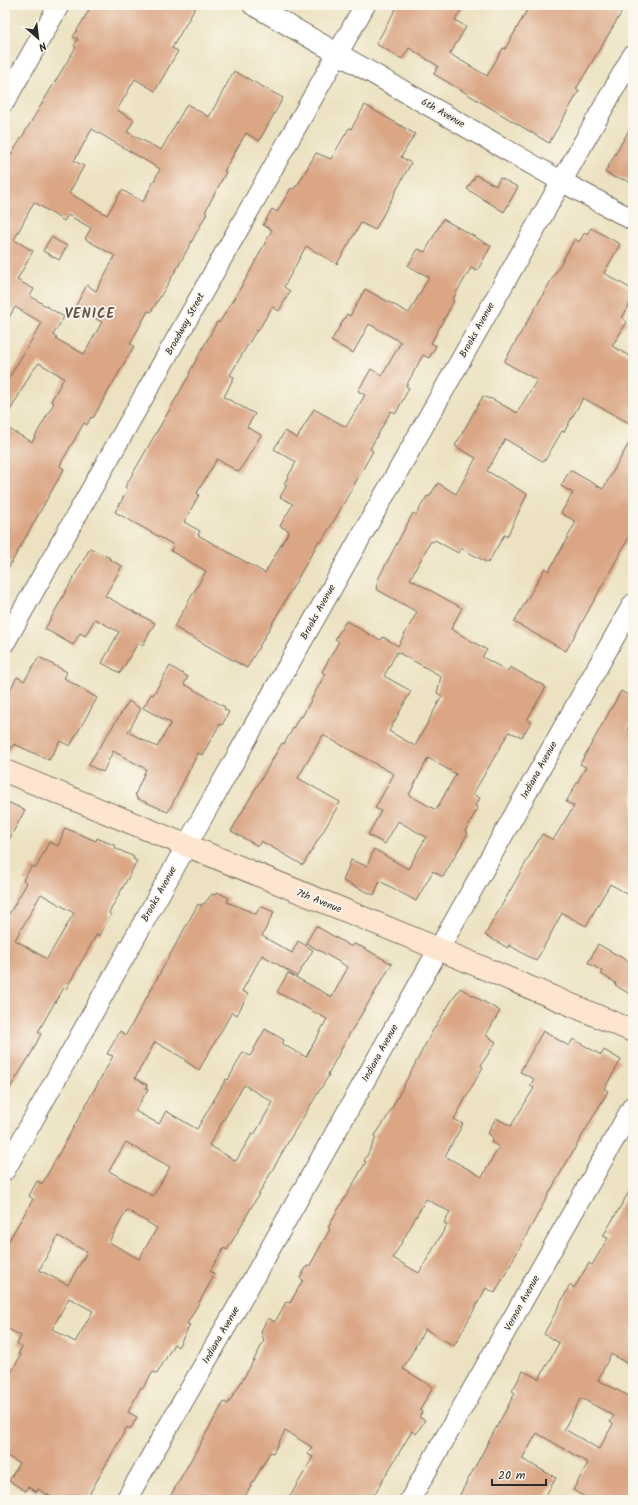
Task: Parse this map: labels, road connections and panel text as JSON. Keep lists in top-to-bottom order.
{
  "streets": {
    "street": [
      "6th Avenue",
      "Broadway Street",
      "Brooks Avenue",
      "Indiana Avenue",
      "7th Avenue",
      "Vernon Avenue"
    ]
  },
  "crossings": [
    ["6th Avenue", "Broadway Street"],
    ["6th Avenue", "Brooks Avenue"],
    ["Brooks Avenue", "7th Avenue"],
    ["Indiana Avenue", "7th Avenue"]
  ],
  "districts": ["VENICE"],
  "scale_bar": "20 m",
  "north": "bottom right"
}
